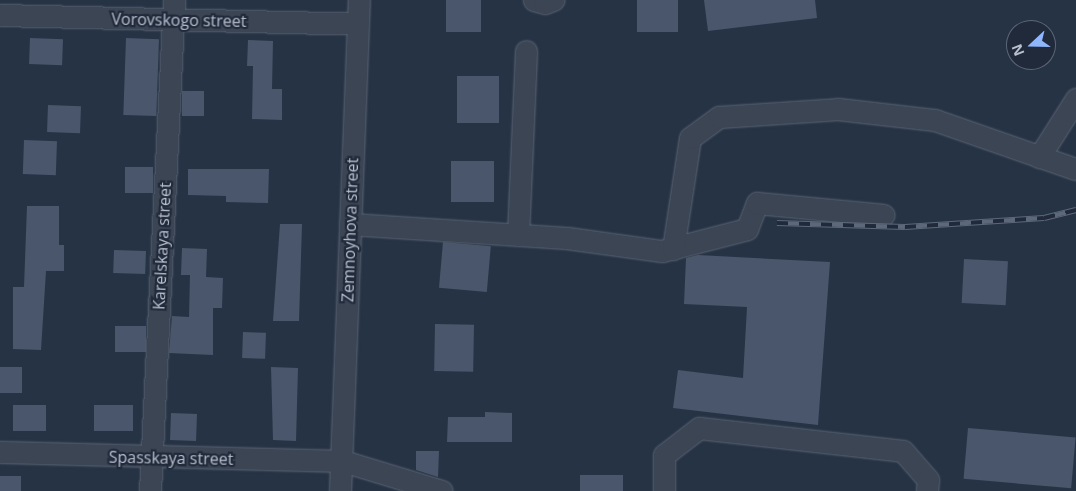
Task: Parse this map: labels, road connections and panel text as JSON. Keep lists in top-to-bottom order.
{
  "streets": {
    "street": [
      "Vorovskogo street",
      "Zemnoyhova street",
      "Karelskaya street",
      "Spasskaya street"
    ]
  },
  "crossings": [
    ["Vorovskogo street", "Zemnoyhova street"],
    ["Vorovskogo street", "Karelskaya street"],
    ["Zemnoyhova street", "Spasskaya street"],
    ["Karelskaya street", "Spasskaya street"]
  ],
  "north": "left"
}
